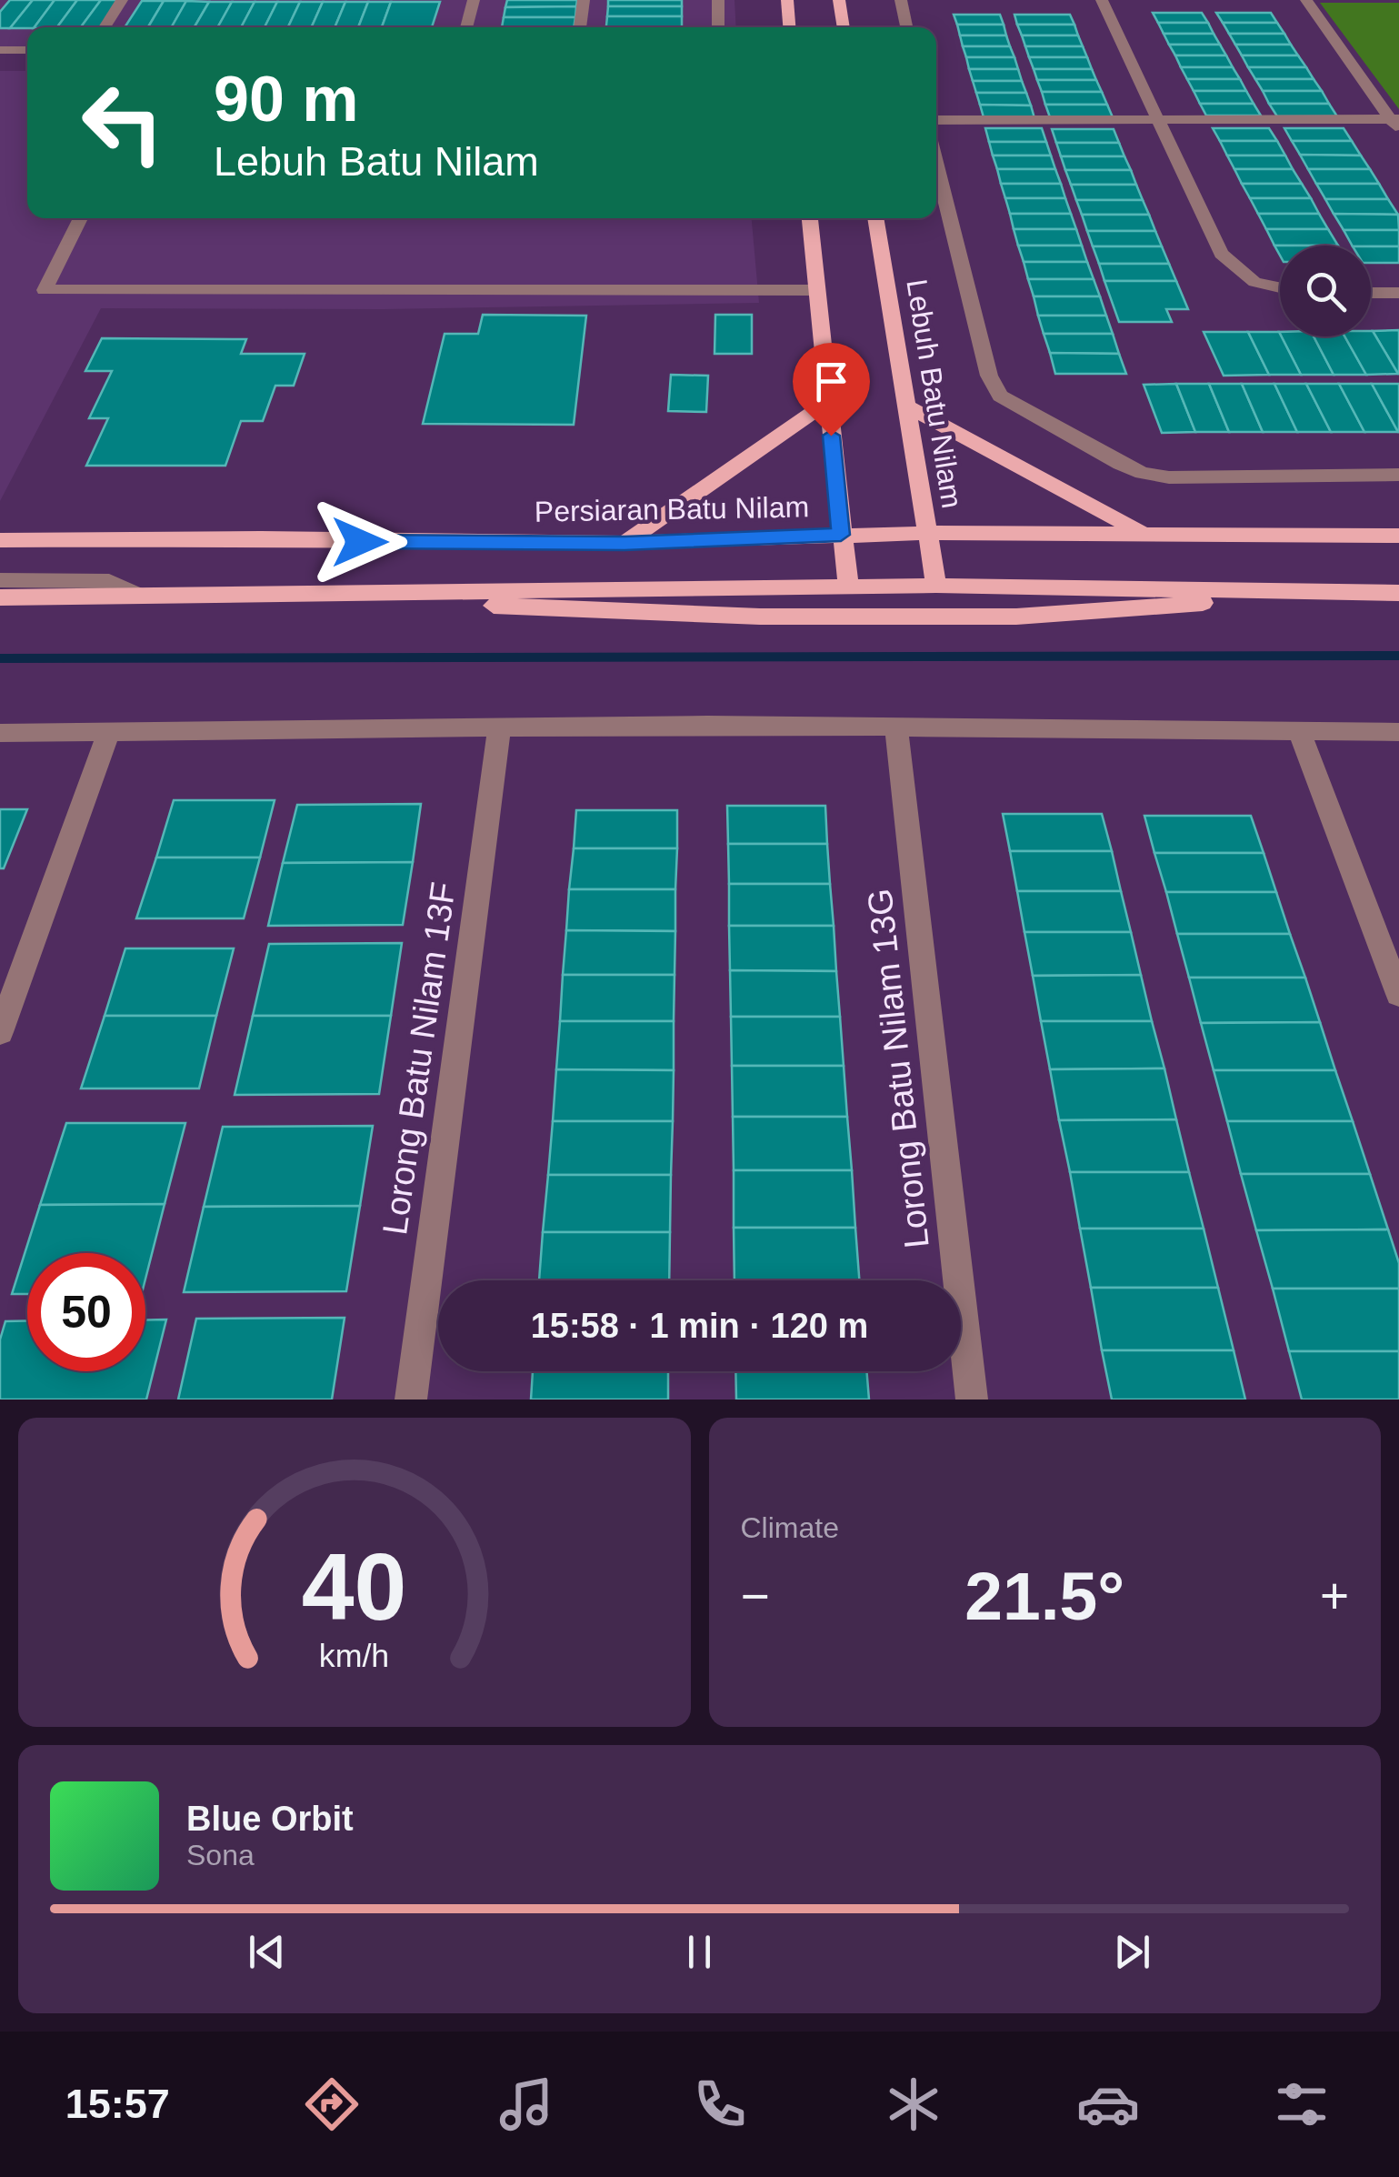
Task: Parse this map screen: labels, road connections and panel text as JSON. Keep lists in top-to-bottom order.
{
  "streets": {
    "main road": ["Lebuh Batu Nilam", "Persiaran Batu Nilam"],
    "street": ["Lorong Batu Nilam 13F", "Lorong Batu Nilam 13G"]
  },
  "crossings": [
    ["Lebuh Batu Nilam", "Persiaran Batu Nilam"]
  ],
  "page": {
    "turn": ["90 m", "Lebuh Batu Nilam"],
    "limit": "50",
    "trip": "15:58 · 1 min · 120 m",
    "tile": "Climate",
    "heat": ["−", "21.5°", "+"],
    "song": ["Blue Orbit", "Sona"],
    "tabs": "15:57",
    "gauge": ["40", "km/h"]
  }
}
